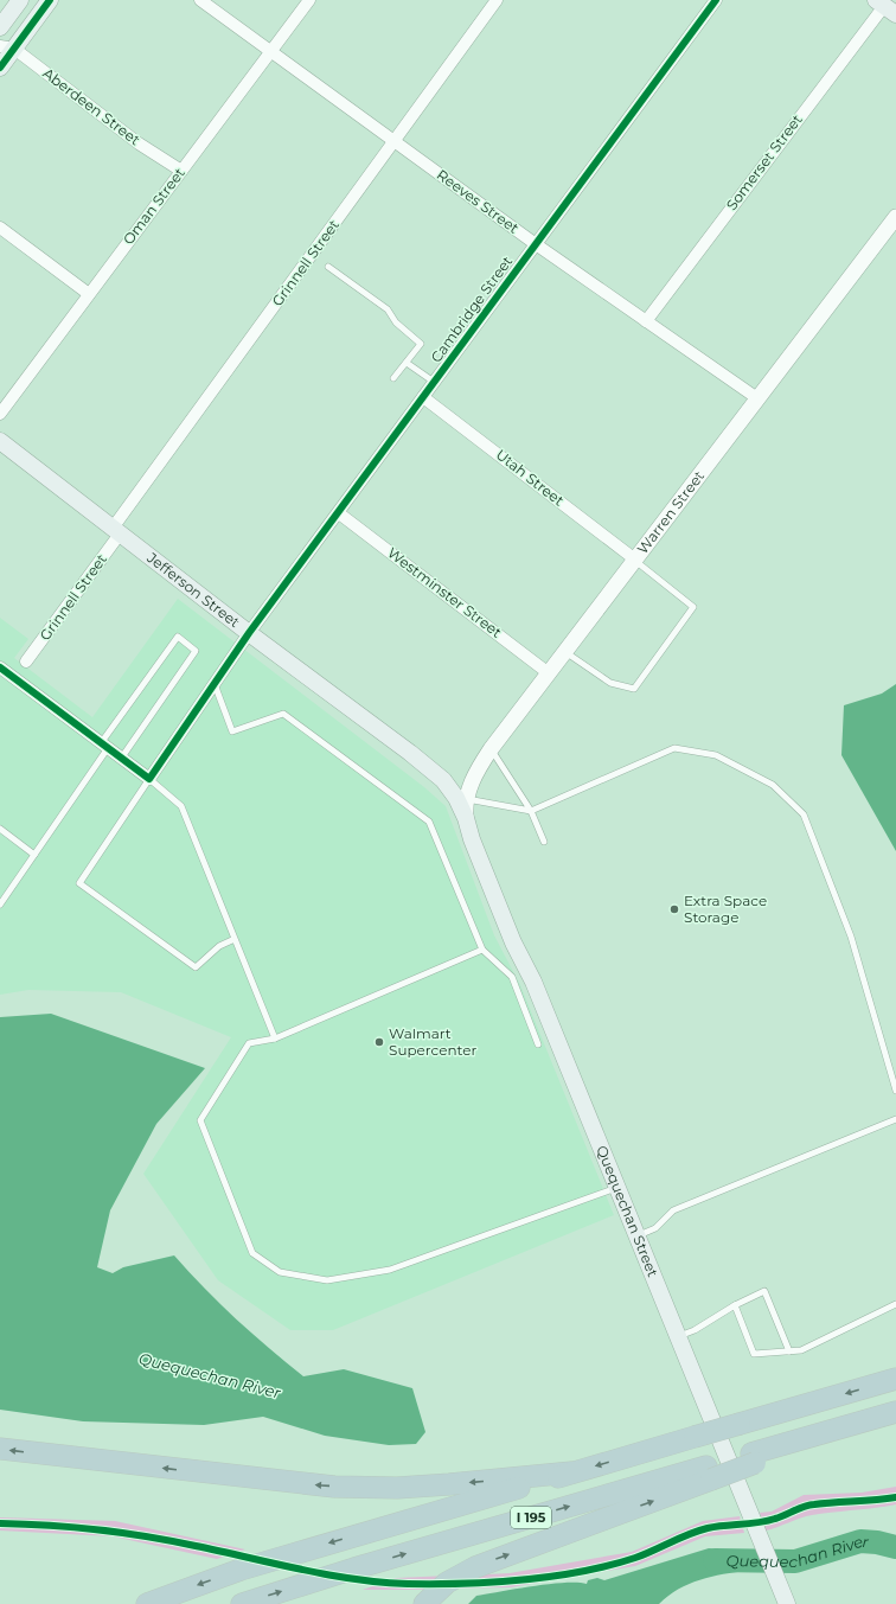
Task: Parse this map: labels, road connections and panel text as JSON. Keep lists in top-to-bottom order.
{
  "streets": {
    "highway": ["I 195"],
    "main road": ["Jefferson Street", "Quequechan Street"],
    "street": [
      "Aberdeen Street",
      "Somerset Street",
      "Reeves Street",
      "Oman Street",
      "Grinnell Street",
      "Cambridge Street",
      "Utah Street",
      "Warren Street",
      "Westminster Street"
    ]
  },
  "crossings": [
    ["Aberdeen Street", "Oman Street"],
    ["Somerset Street", "Reeves Street"],
    ["Reeves Street", "Oman Street"],
    ["Reeves Street", "Grinnell Street"],
    ["Reeves Street", "Cambridge Street"],
    ["Reeves Street", "Warren Street"],
    ["Grinnell Street", "Jefferson Street"],
    ["Cambridge Street", "Utah Street"],
    ["Cambridge Street", "Jefferson Street"],
    ["Cambridge Street", "Westminster Street"],
    ["Utah Street", "Warren Street"],
    ["Warren Street", "Jefferson Street"],
    ["Warren Street", "Westminster Street"],
    ["Warren Street", "Quequechan Street"],
    ["Jefferson Street", "Quequechan Street"]
  ],
  "water": ["Quequechan River"],
  "places": ["Extra Space Storage", "Walmart Supercenter"]
}
